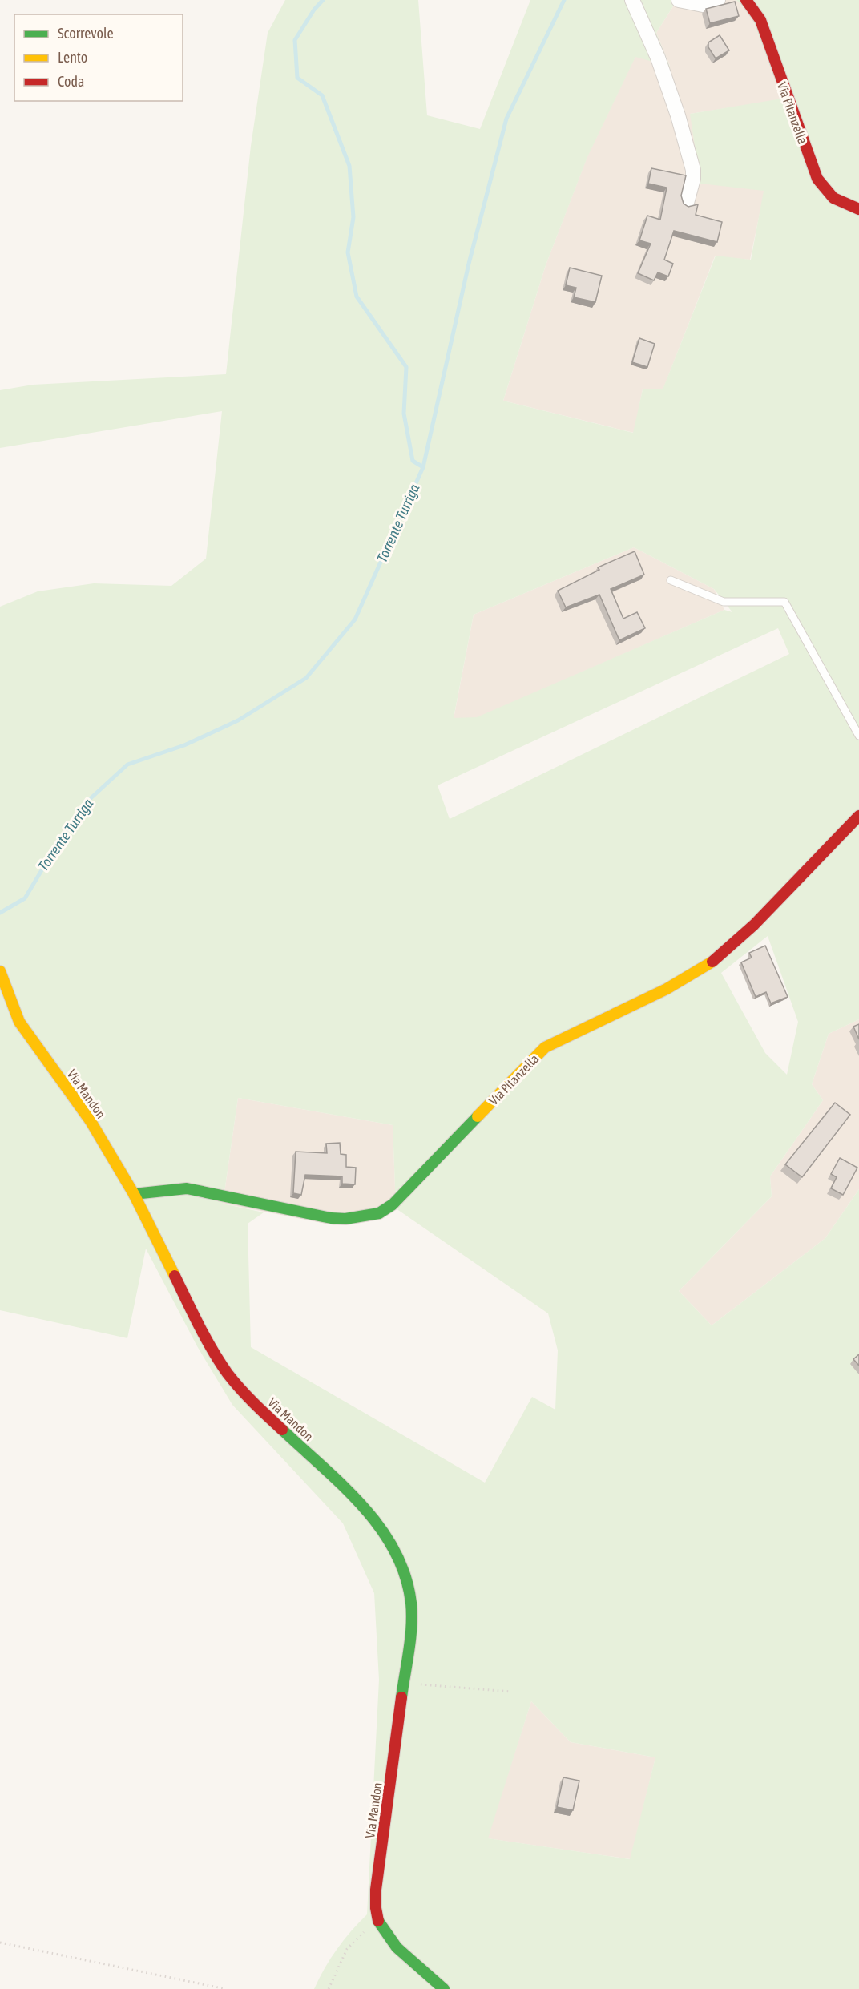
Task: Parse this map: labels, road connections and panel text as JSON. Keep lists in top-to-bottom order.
{
  "streets": {
    "street": ["Via Pitanzella", "Via Mandon"]
  },
  "crossings": [
    ["Via Pitanzella", "Via Mandon"]
  ],
  "water": ["Torrente Turriga"],
  "legend": ["Scorrevole", "Lento", "Coda"]
}
